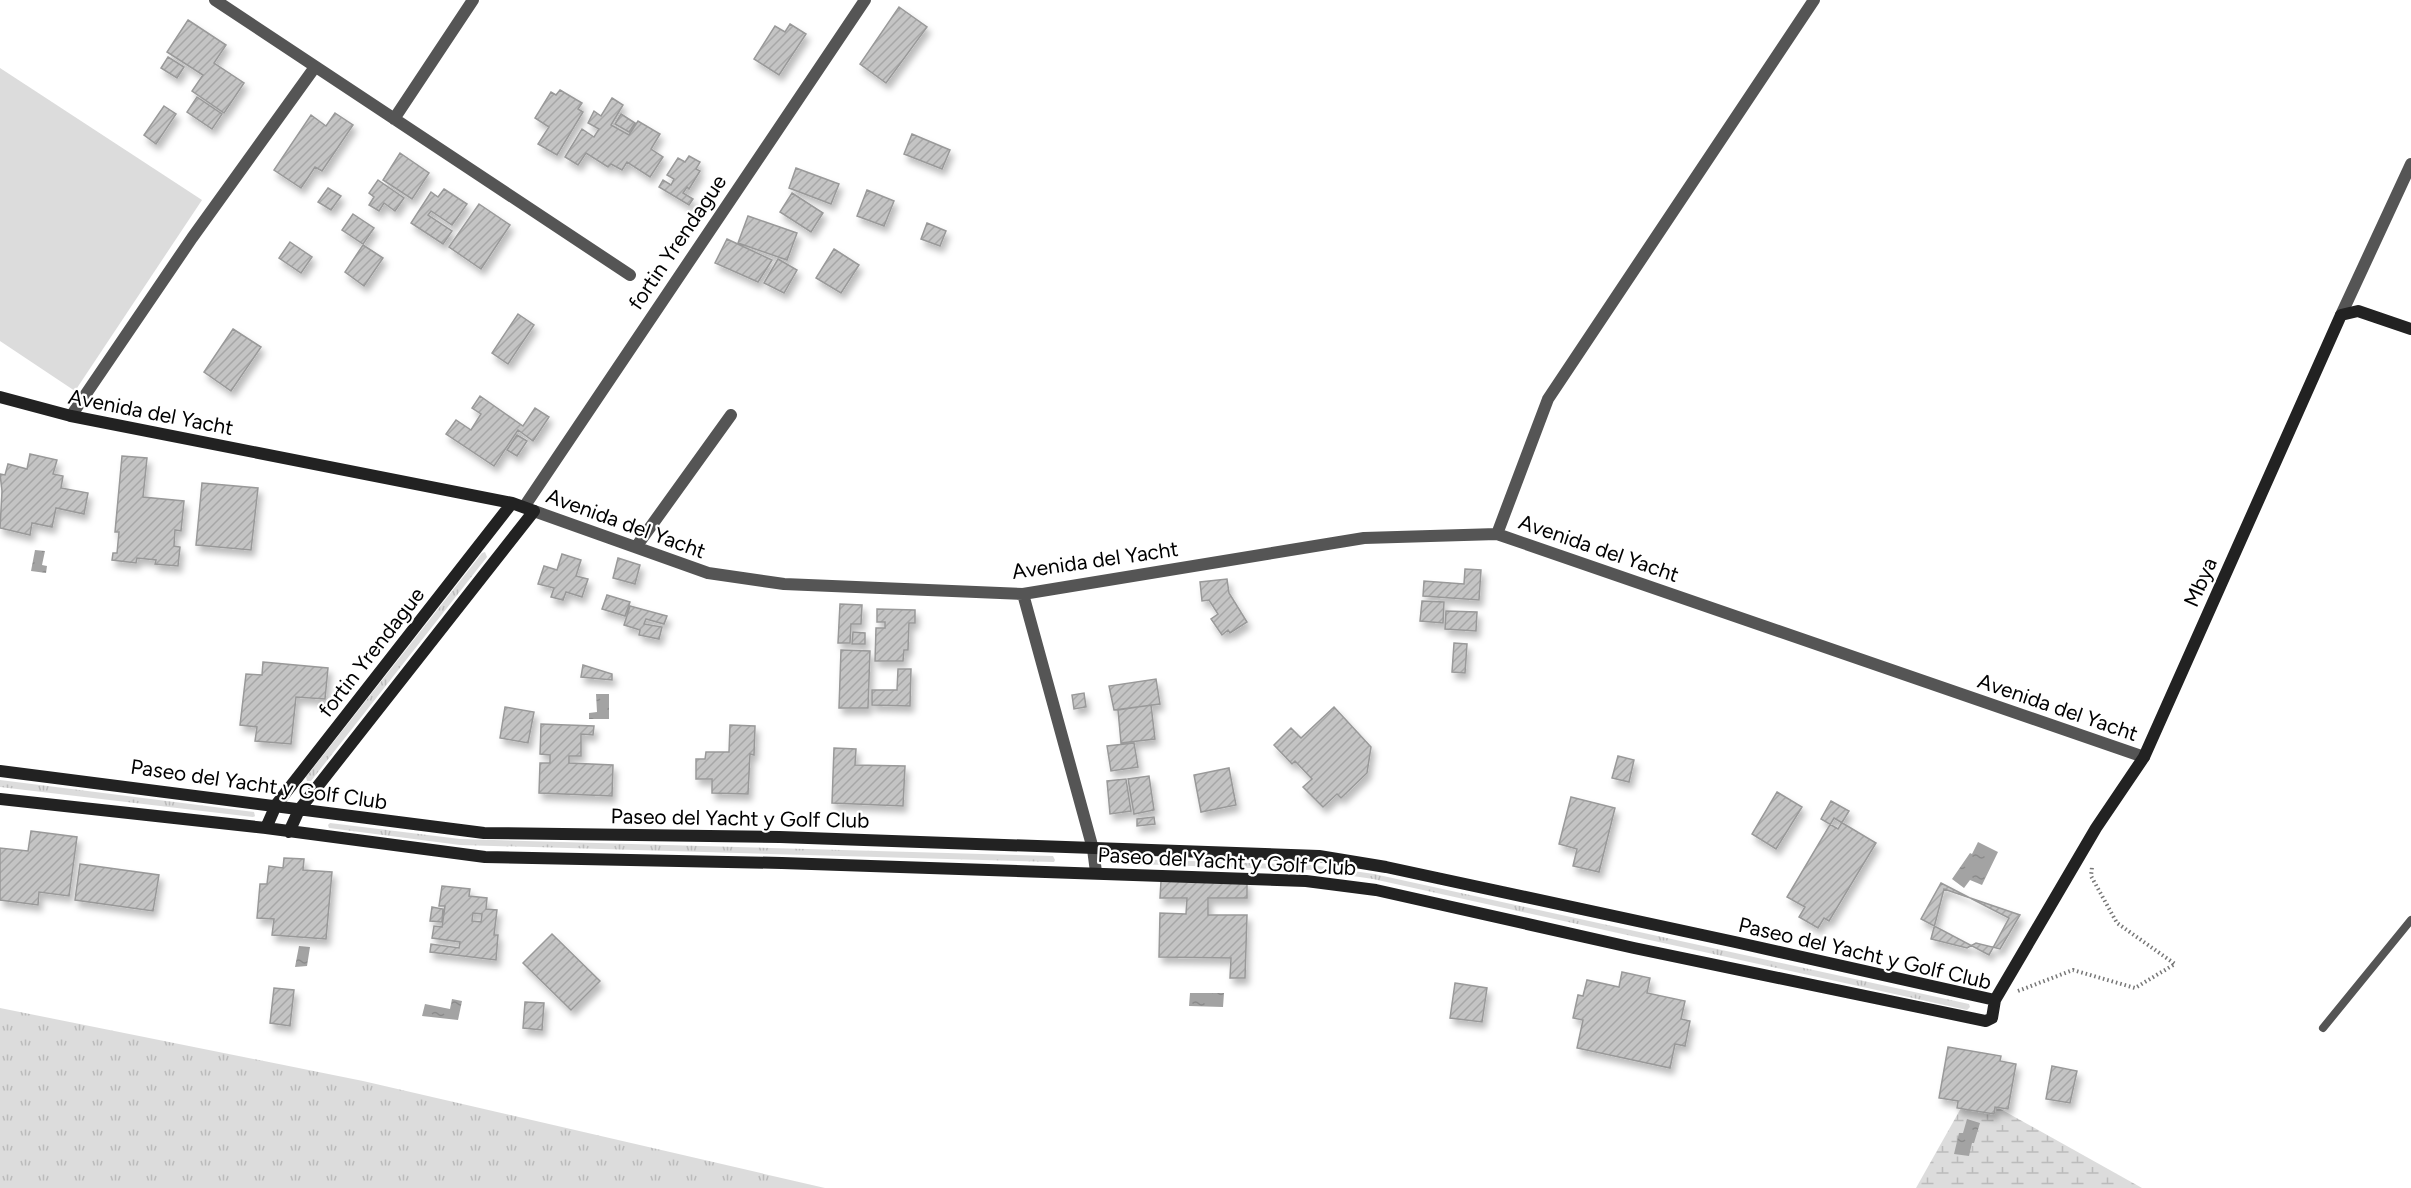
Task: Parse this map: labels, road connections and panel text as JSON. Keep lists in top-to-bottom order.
{
  "streets": {
    "main road": [
      "fortin Yrendague",
      "Avenida del Yacht",
      "Mbya",
      "Paseo del Yacht y Golf Club"
    ]
  },
  "crossings": [
    ["fortin Yrendague", "Avenida del Yacht"],
    ["fortin Yrendague", "Paseo del Yacht y Golf Club"],
    ["Avenida del Yacht", "Mbya"],
    ["Mbya", "Paseo del Yacht y Golf Club"]
  ]
}
